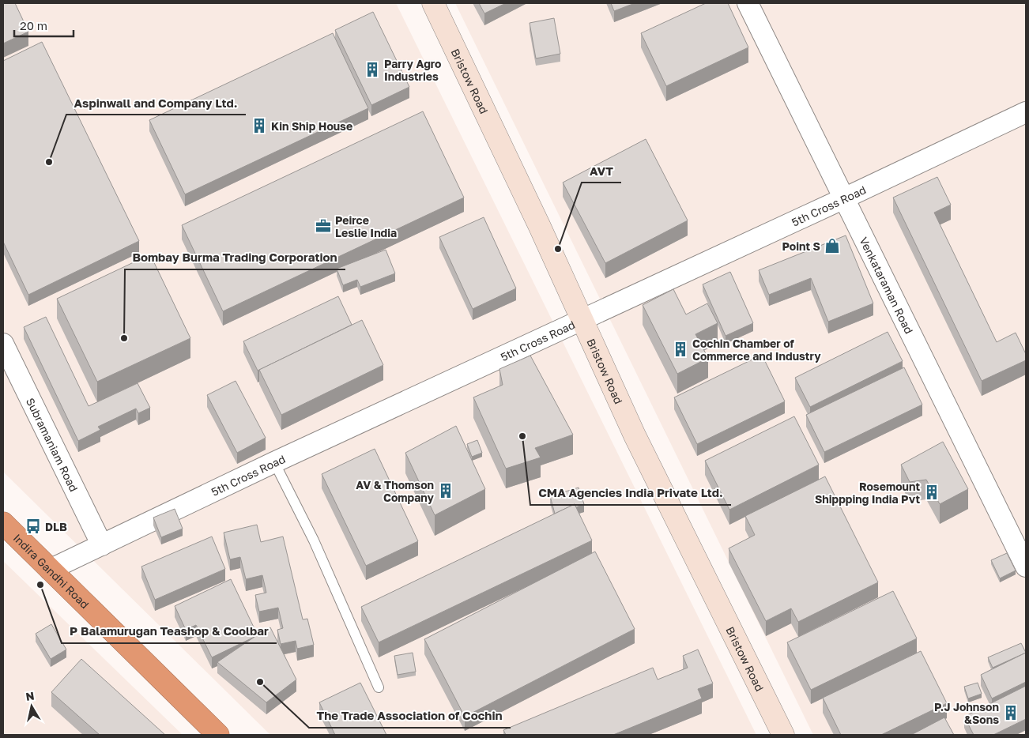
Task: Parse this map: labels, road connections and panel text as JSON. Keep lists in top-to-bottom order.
{
  "streets": {
    "highway": ["Indira Gandhi Road"],
    "street": [
      "Bristow Road",
      "5th Cross Road",
      "Venkataraman Road",
      "Subramaniam Road"
    ]
  },
  "crossings": [
    ["Bristow Road", "5th Cross Road"],
    ["5th Cross Road", "Venkataraman Road"],
    ["5th Cross Road", "Subramaniam Road"],
    ["5th Cross Road", "Indira Gandhi Road"]
  ],
  "places": {
    "building": [
      "Parry Agro Industries",
      "Kin Ship House",
      "Cochin Chamber of Commerce and Industry",
      "AV & Thomson Company",
      "Rosemount Shippping India Pvt",
      "P.J Johnson &Sons"
    ],
    "other": [
      "Aspinwall and Company Ltd.",
      "AVT",
      "Bombay Burma Trading Corporation",
      "CMA Agencies India Private Ltd.",
      "P Balamurugan Teashop & Coolbar",
      "The Trade Association of Cochin"
    ],
    "office": ["Peirce Leslie India"],
    "shop": ["Point S"],
    "bus stop": ["DLB"]
  },
  "scale_bar": "20 m",
  "north": "top"
}
